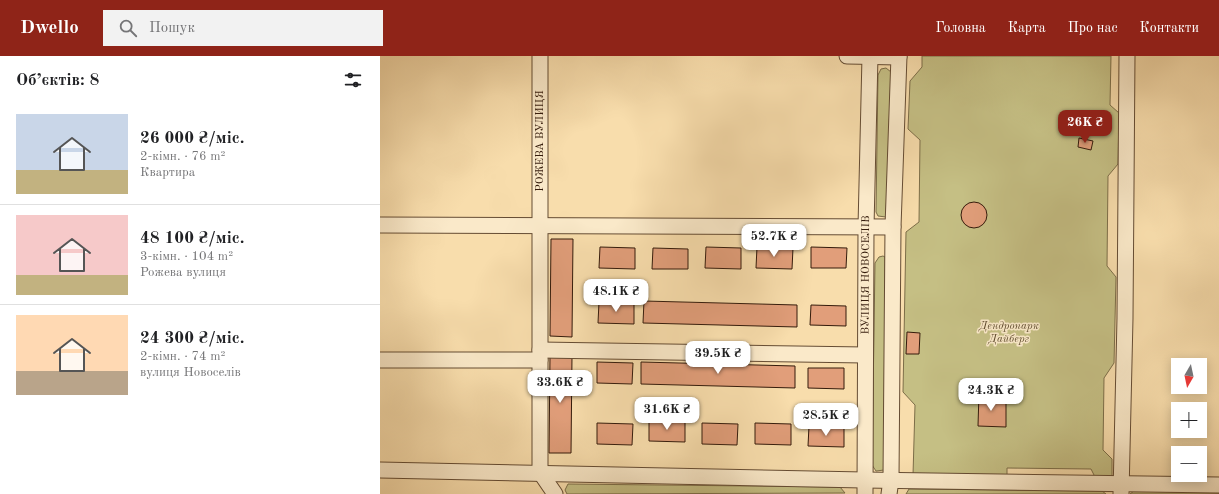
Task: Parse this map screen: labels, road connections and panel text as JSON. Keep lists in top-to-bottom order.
{
  "streets": {
    "street": ["РОЖЕВА ВУЛИЦЯ", "ВУЛИЦЯ НОВОСЕЛІВ"]
  },
  "parks": ["Дендропарк Дайберг"],
  "north": "bottom",
  "page": {
    "header": "Dwello",
    "search": "Пошук",
    "nav": [
      "Головна",
      "Карта",
      "Про нас",
      "Контакти"
    ],
    "heading": "Об’єктів: 8",
    "list": [
      {
        "name": "26 000 ₴/міс.",
        "note": "2-кімн. · 76 m² · Квартира"
      },
      {
        "name": "48 100 ₴/міс.",
        "note": "3-кімн. · 104 m² · Рожева вулиця"
      },
      {
        "name": "24 300 ₴/міс.",
        "note": "2-кімн. · 74 m² · вулиця Новоселів"
      }
    ],
    "price": [
      "26K ₴",
      "52.7K ₴",
      "48.1K ₴",
      "39.5K ₴",
      "33.6K ₴",
      "24.3K ₴",
      "31.6K ₴",
      "28.5K ₴"
    ],
    "map_buttons": ["+", "−"]
  }
}
